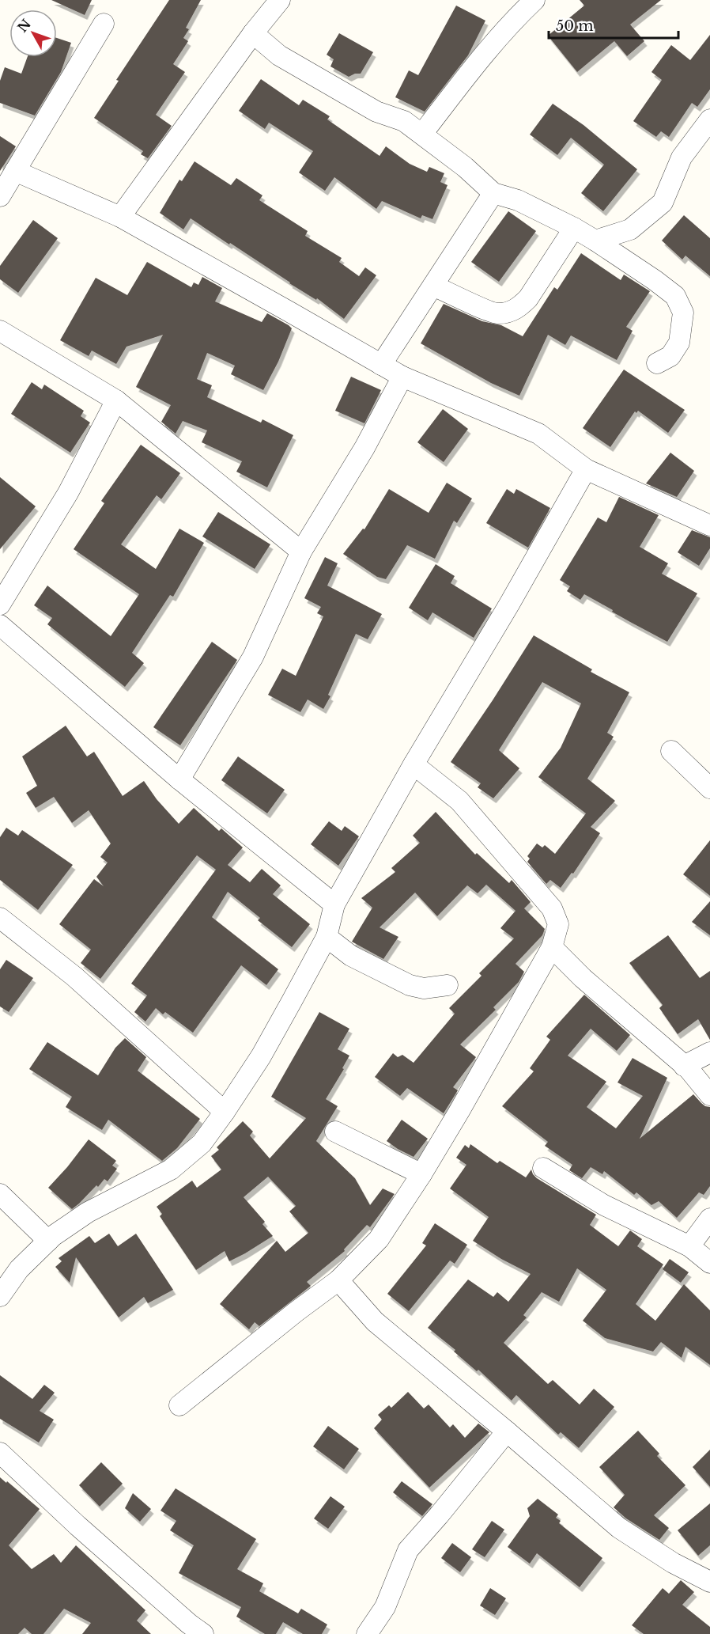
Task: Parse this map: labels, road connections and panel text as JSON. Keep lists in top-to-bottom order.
{
  "scale_bar": "50 m",
  "north": "top left"
}
